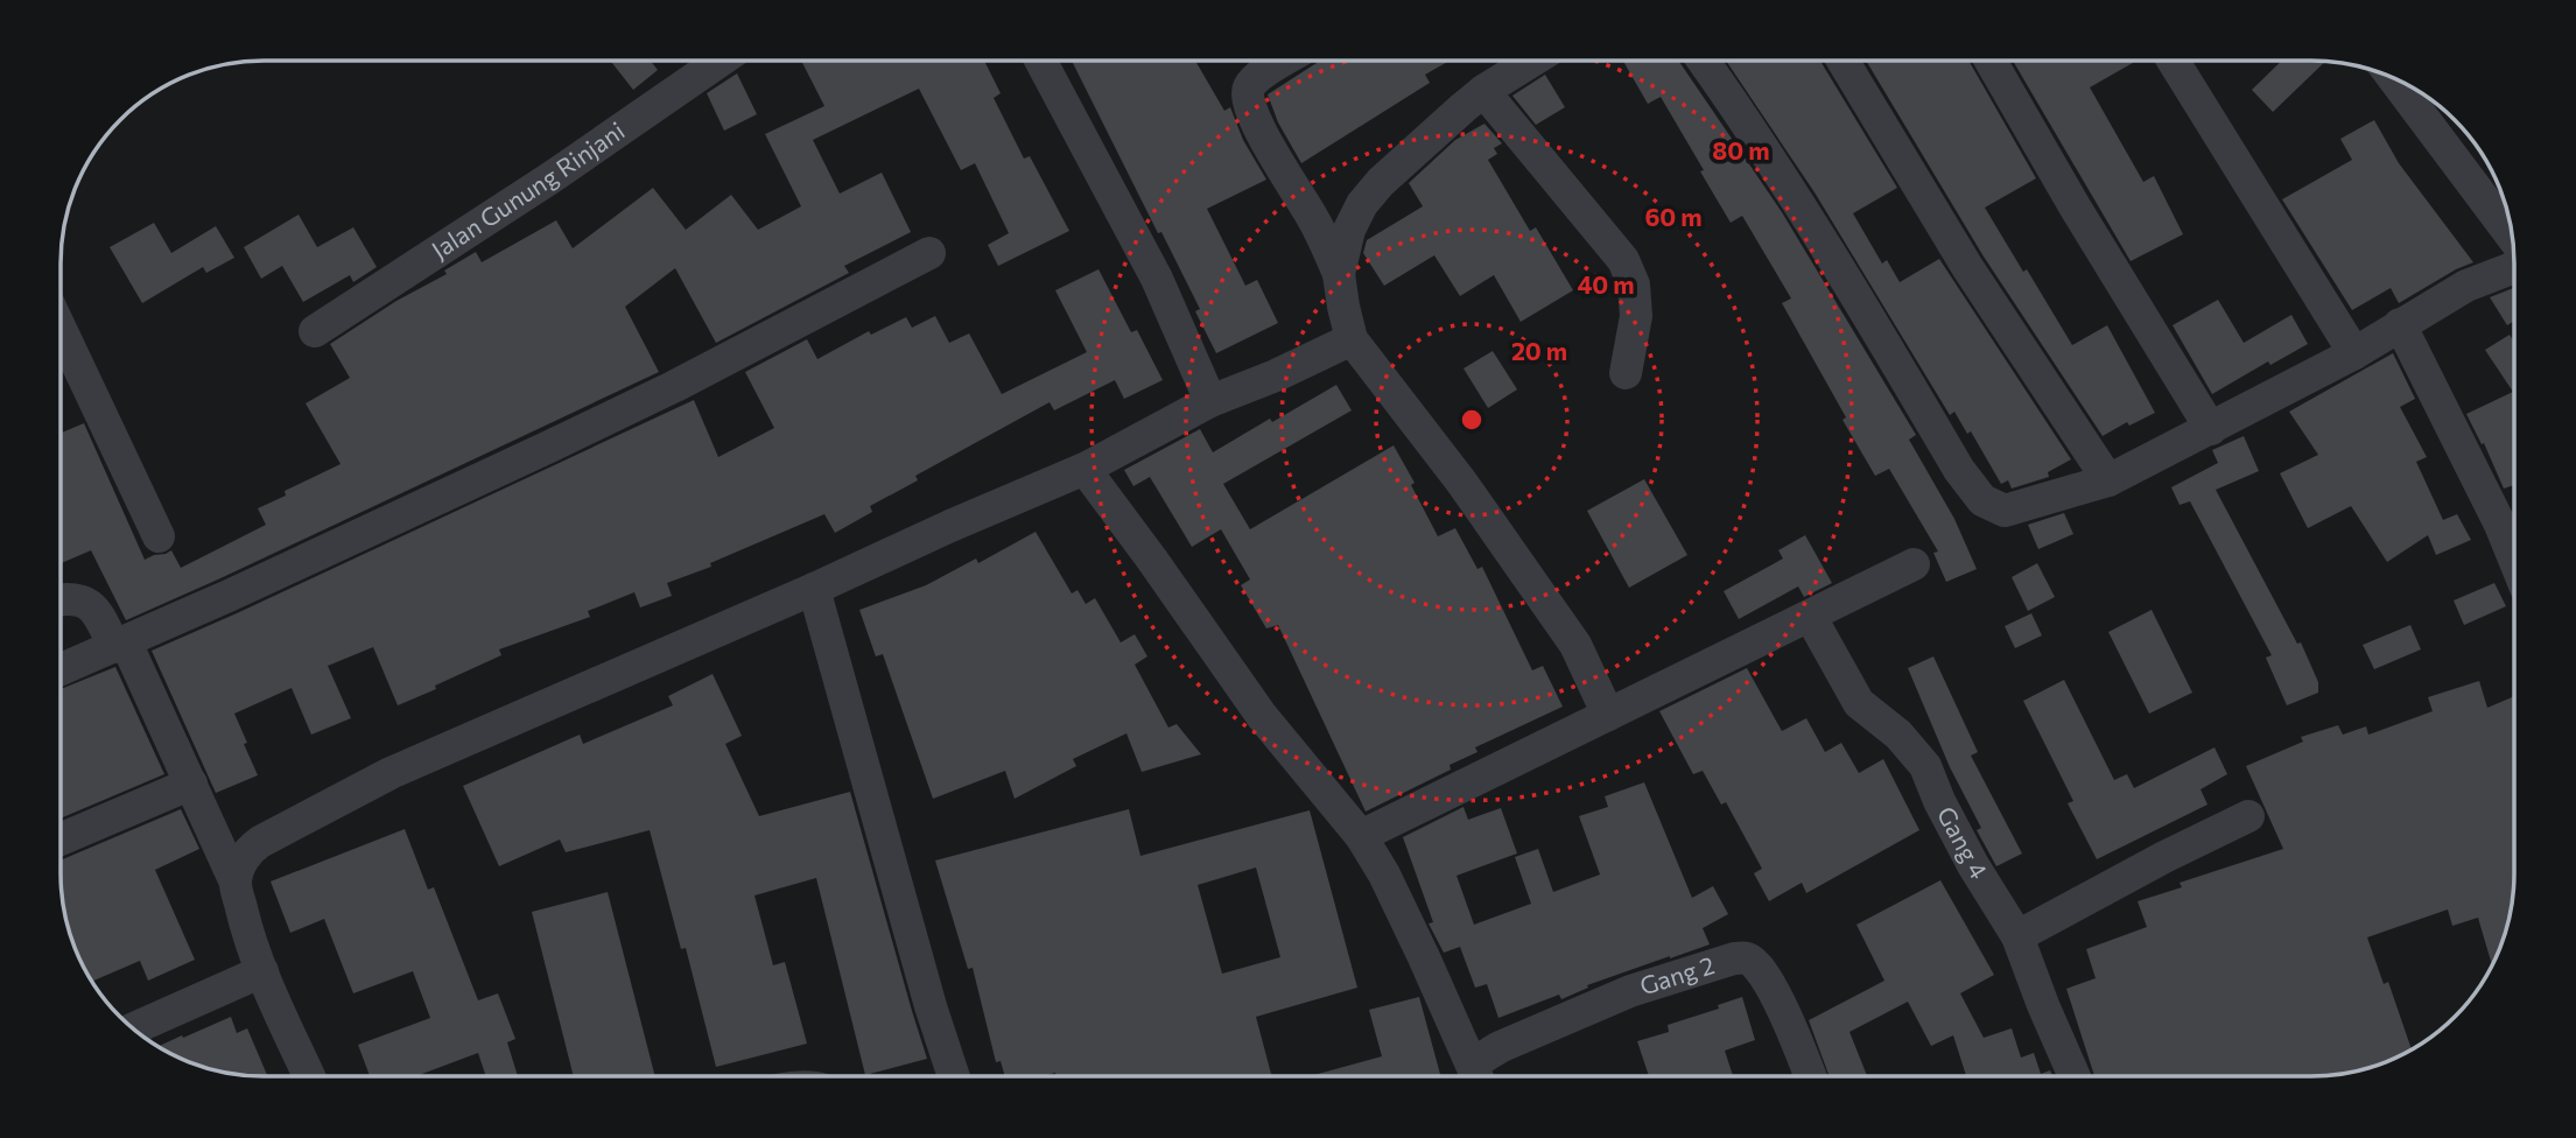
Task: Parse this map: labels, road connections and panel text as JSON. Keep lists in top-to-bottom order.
{
  "streets": {
    "street": ["Jalan Gunung Rinjani", "Gang 4", "Gang 2"]
  },
  "rings": [
    "80 m",
    "60 m",
    "40 m",
    "20 m"
  ]
}
